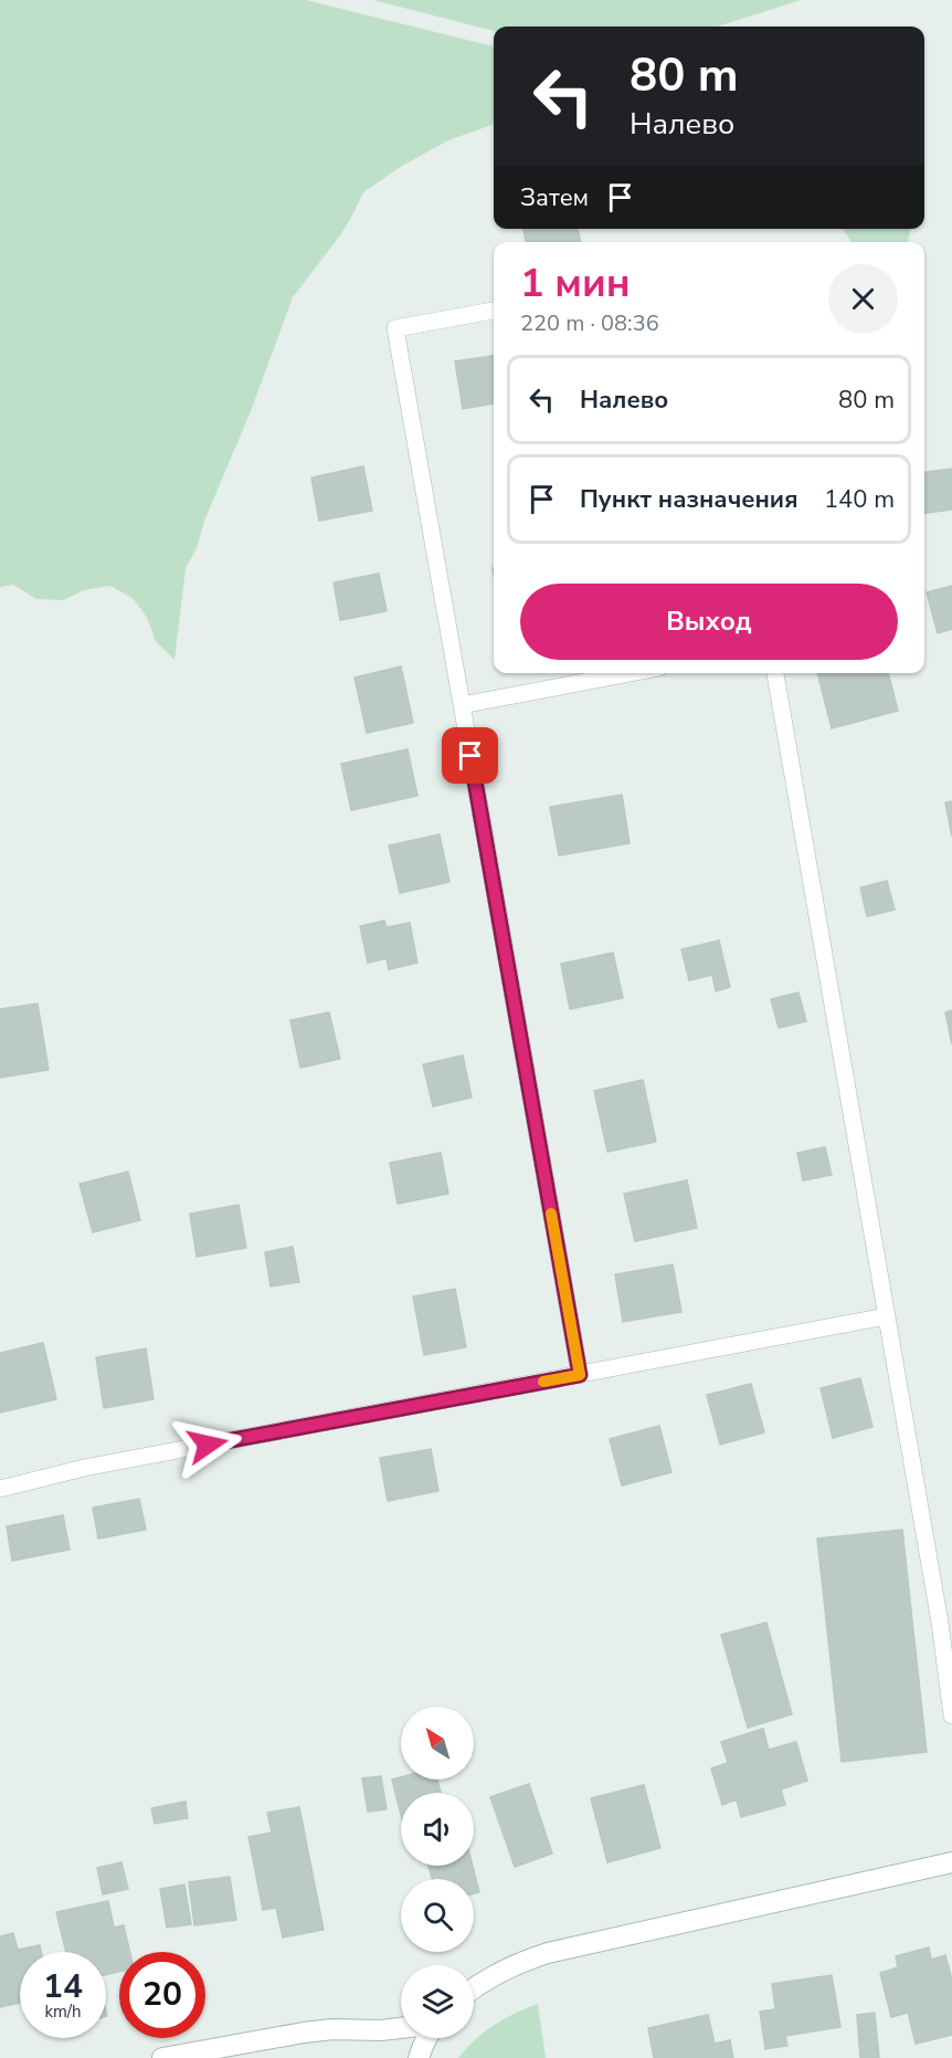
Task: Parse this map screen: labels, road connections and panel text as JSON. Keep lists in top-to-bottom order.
{
  "north": "top left",
  "page": {
    "turn": ["80 m", "Налево"],
    "then": "Затем",
    "heading": ["1 мин", "220 m · 08:36"],
    "list": [
      {
        "name": "Налево",
        "value": "80 m"
      },
      {
        "name": "Пункт назначения",
        "value": "140 m"
      }
    ],
    "buttons": "Выход",
    "speed": "14 km/h",
    "limit": "20"
  }
}
